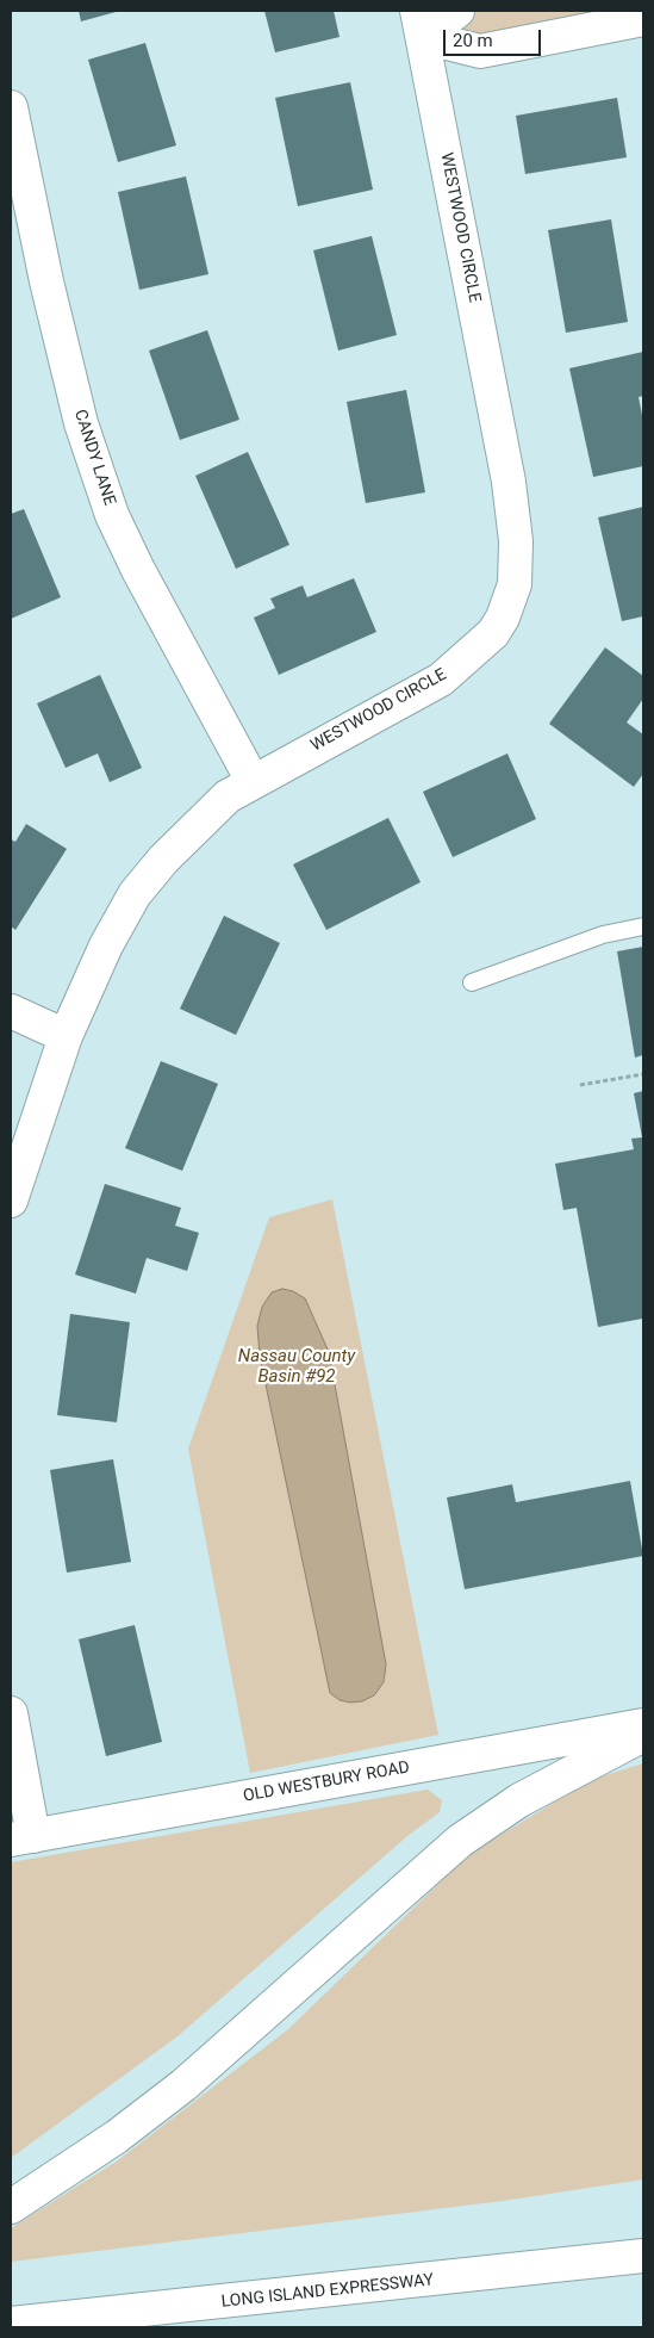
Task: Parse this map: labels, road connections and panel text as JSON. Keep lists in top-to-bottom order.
{
  "streets": {
    "main road": [
      "WESTWOOD CIRCLE",
      "CANDY LANE",
      "OLD WESTBURY ROAD",
      "LONG ISLAND EXPRESSWAY"
    ]
  },
  "crossings": [
    ["WESTWOOD CIRCLE", "CANDY LANE"]
  ],
  "water": ["Nassau County Basin #92"],
  "scale_bar": "20 m"
}
